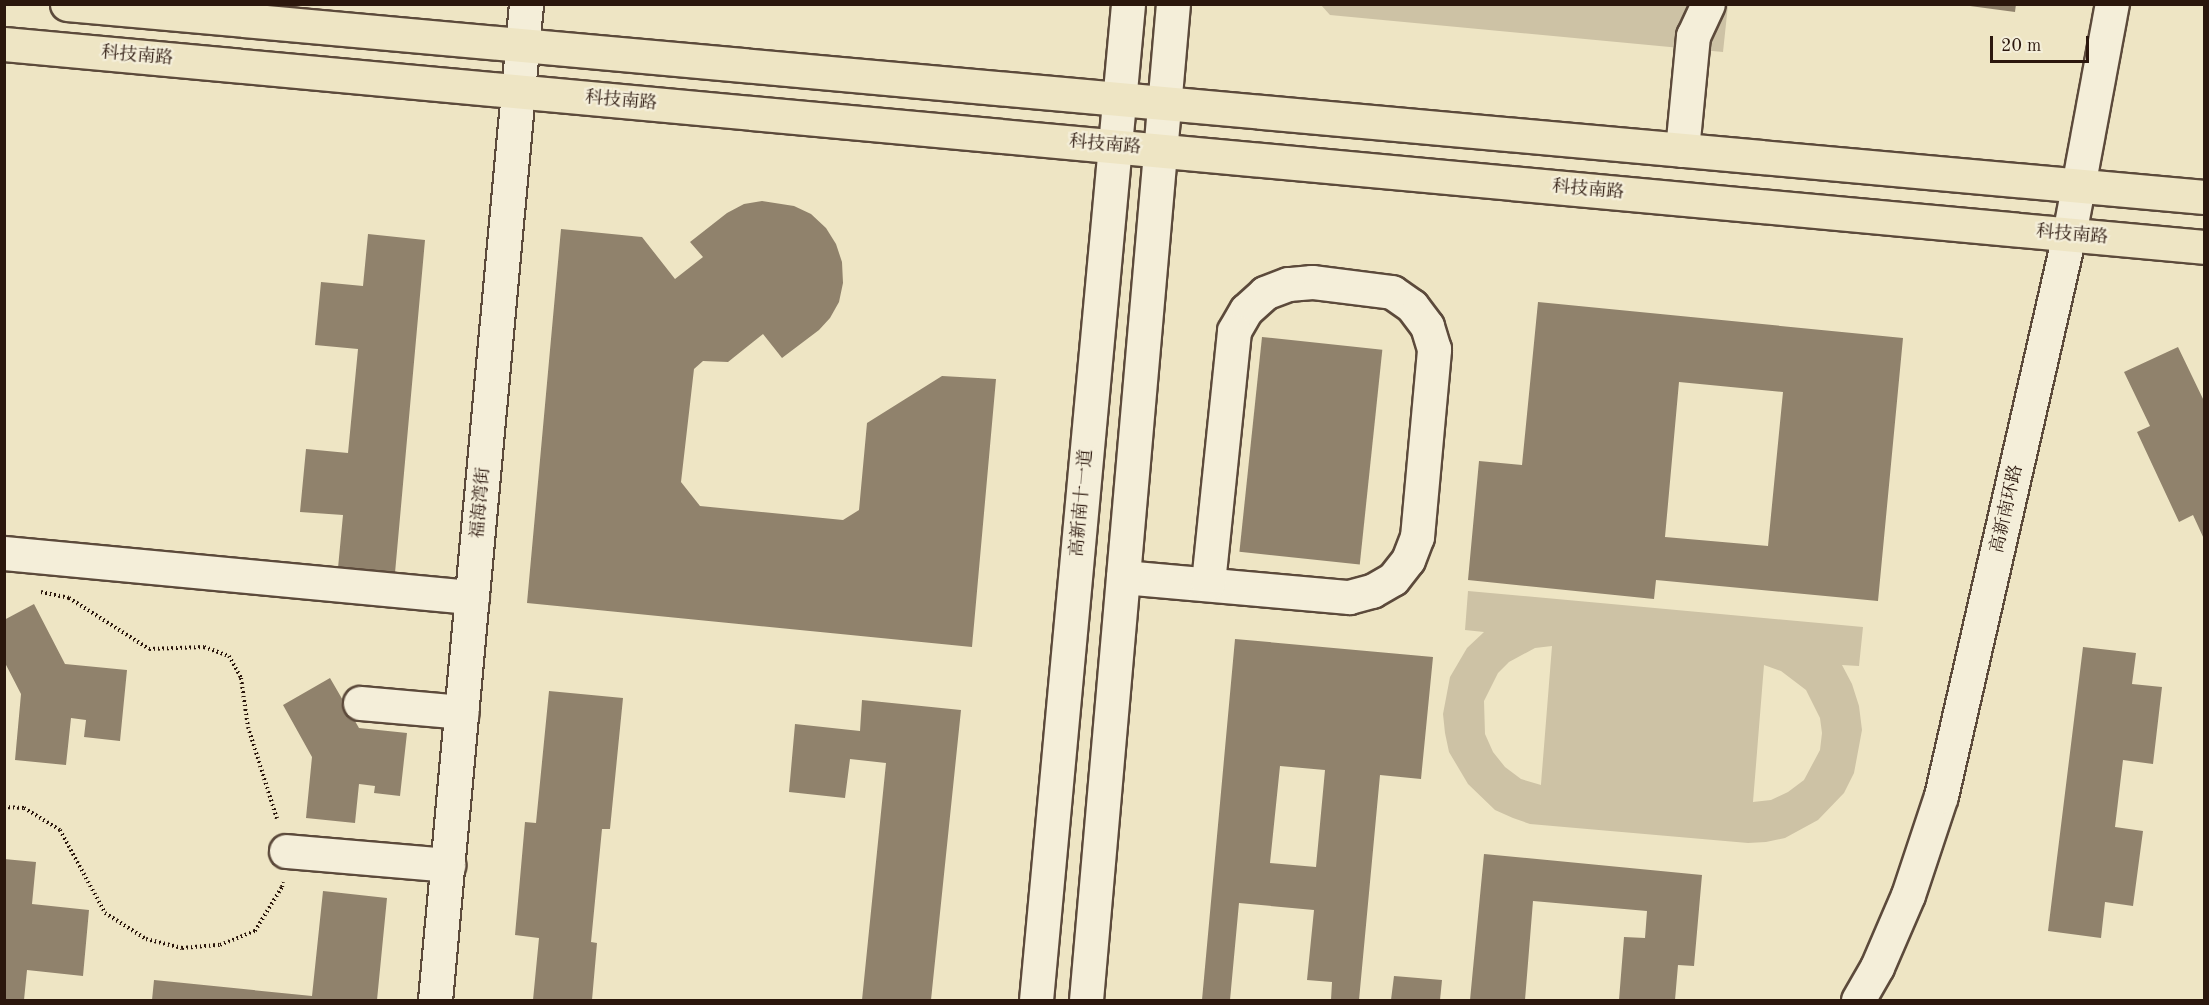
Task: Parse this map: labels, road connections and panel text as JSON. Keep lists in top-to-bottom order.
{
  "streets": {
    "main road": ["科技南路"],
    "street": ["福海湾街", "高新南十一道", "高新南环路"]
  },
  "crossings": [
    ["科技南路", "福海湾街"],
    ["科技南路", "高新南十一道"],
    ["科技南路", "高新南环路"]
  ],
  "scale_bar": "20 m"
}
